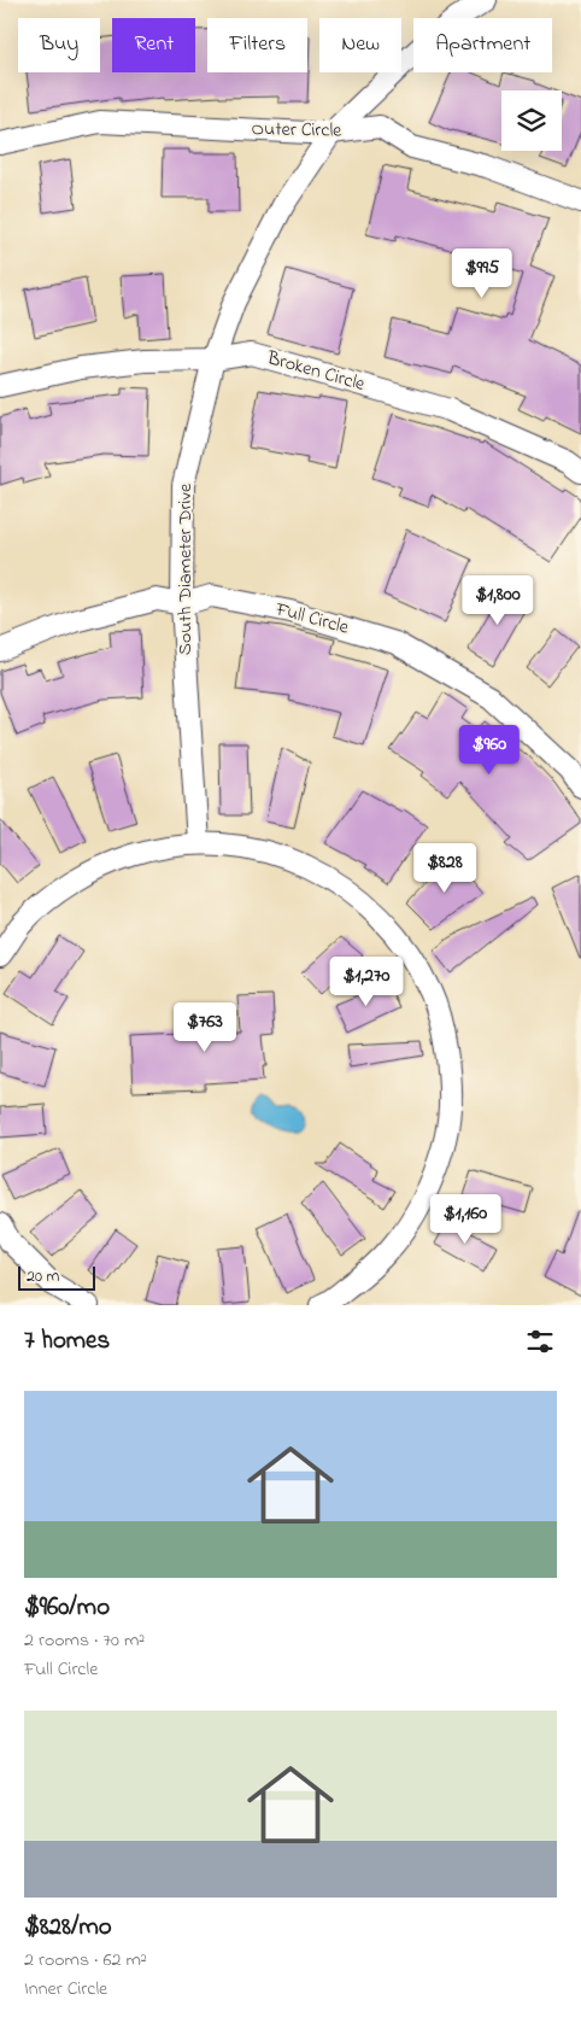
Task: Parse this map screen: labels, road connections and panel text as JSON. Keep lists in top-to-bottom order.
{
  "streets": {
    "street": [
      "Outer Circle",
      "Broken Circle",
      "South Diameter Drive",
      "Full Circle"
    ]
  },
  "crossings": [
    ["Outer Circle", "South Diameter Drive"],
    ["Broken Circle", "South Diameter Drive"],
    ["South Diameter Drive", "Full Circle"]
  ],
  "scale_bar": "20 m",
  "page": {
    "chip": [
      "Buy",
      "Rent",
      "Filters",
      "New",
      "Apartment"
    ],
    "price": [
      "$995",
      "$1,800",
      "$960",
      "$828",
      "$1,270",
      "$763",
      "$1,160"
    ],
    "scale": "20 m",
    "heading": "7 homes",
    "list": [
      {
        "name": "$960/mo",
        "note": "2 rooms · 70 m² · Full Circle"
      },
      {
        "name": "$828/mo",
        "note": "2 rooms · 62 m² · Inner Circle"
      }
    ]
  }
}
